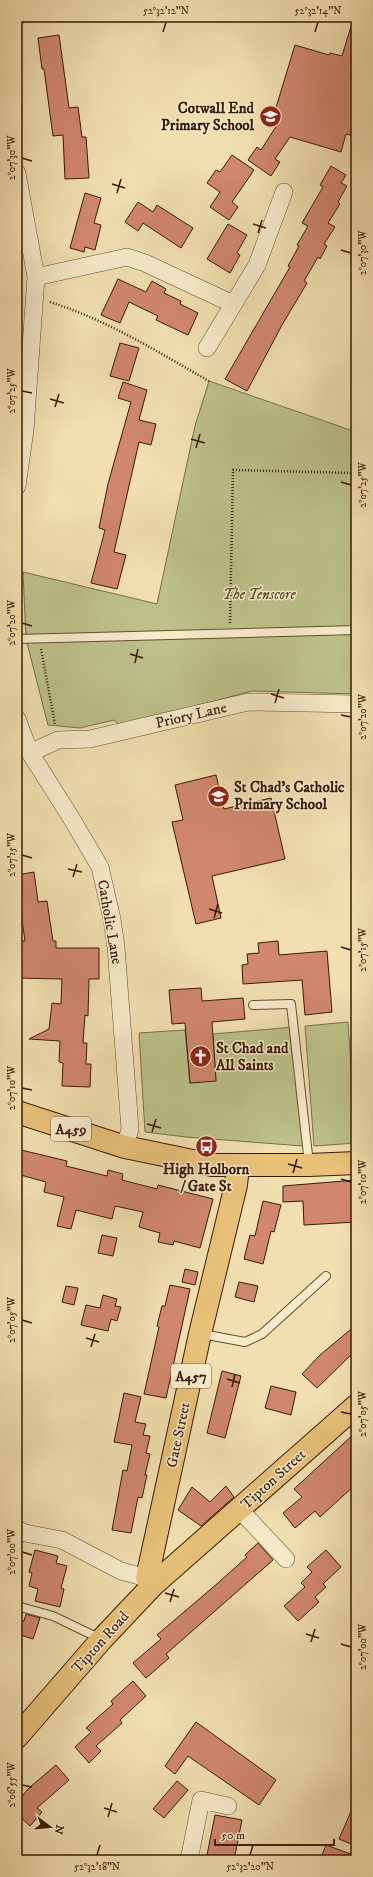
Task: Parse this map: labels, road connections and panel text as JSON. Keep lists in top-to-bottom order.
{
  "streets": {
    "main road": [
      "A459",
      "A457",
      "Gate Street",
      "Tipton Street",
      "Tipton Road"
    ],
    "street": ["Priory Lane", "Catholic Lane"]
  },
  "crossings": [
    ["Priory Lane", "Catholic Lane"],
    ["Catholic Lane", "A459"],
    ["A459", "Gate Street"],
    ["Gate Street", "Tipton Road"],
    ["Tipton Street", "Tipton Road"]
  ],
  "parks": ["The Tenscore"],
  "places": {
    "school or university": ["Cotwall End Primary School", "St Chad's Catholic Primary School"],
    "church": ["St Chad and All Saints"],
    "bus stop": ["High Holborn / Gate St"]
  },
  "scale_bar": "50 m",
  "north": "right",
  "coordinates": [
    "52°32'12\"N",
    "52°32'14\"N",
    "2°07'30\"W",
    "2°07'25\"W",
    "2°07'20\"W",
    "2°07'15\"W",
    "2°07'10\"W",
    "2°07'05\"W",
    "2°07'00\"W",
    "2°06'55\"W",
    "52°32'18\"N",
    "52°32'20\"N"
  ]
}
